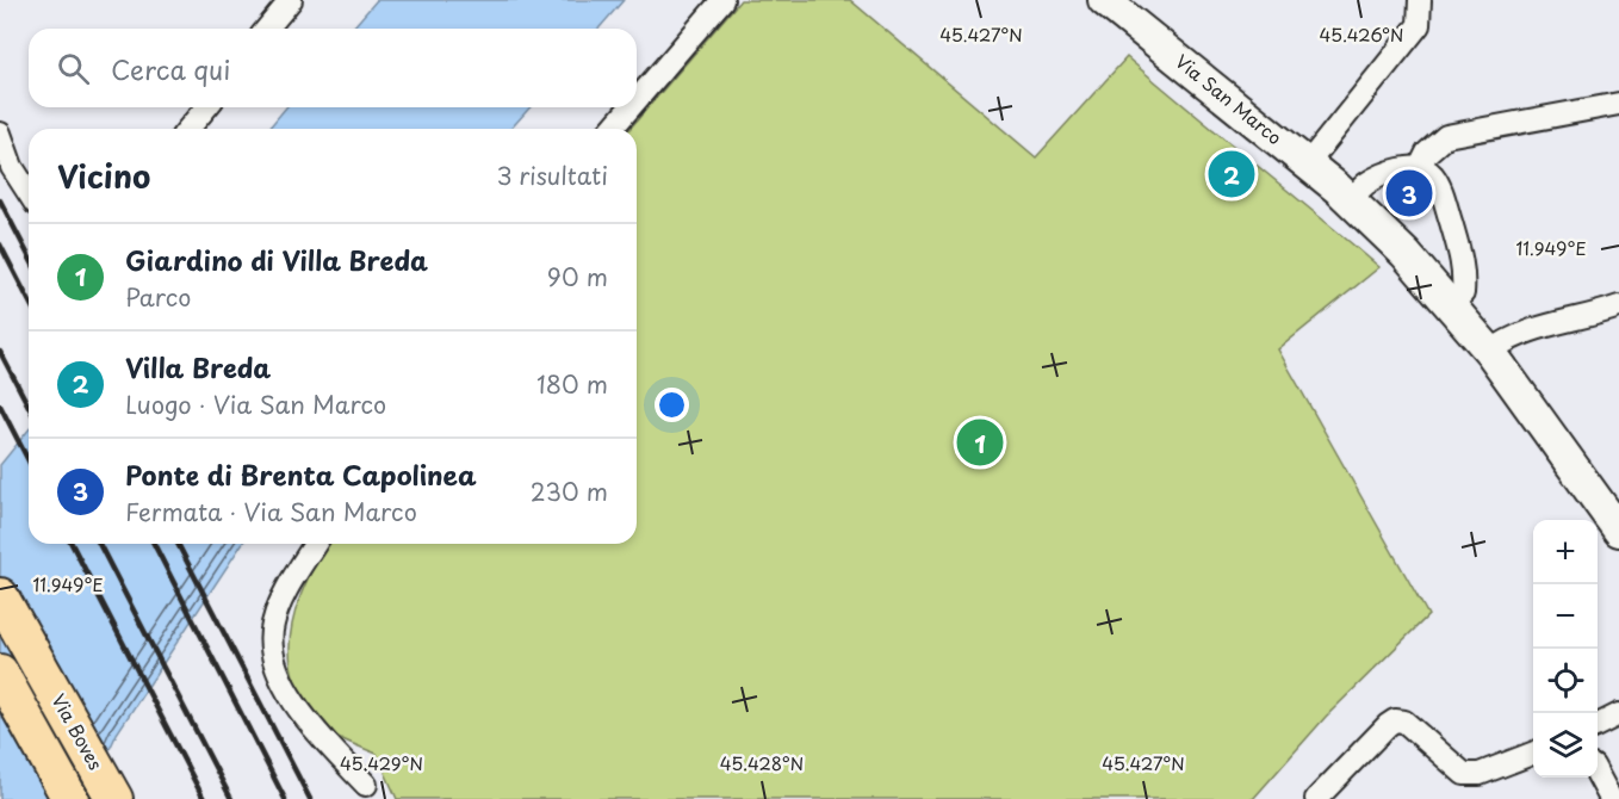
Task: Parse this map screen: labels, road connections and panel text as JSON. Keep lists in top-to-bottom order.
{
  "streets": {
    "highway": ["Via Boves"],
    "main road": ["Via San Marco"]
  },
  "page": {
    "search": "Cerca qui",
    "heading": ["Vicino", "3 risultati"],
    "pins": ["2", "3", "1"],
    "list": [
      {
        "mark": "1",
        "name": "Giardino di Villa Breda",
        "note": "Parco",
        "value": "90 m"
      },
      {
        "mark": "2",
        "name": "Villa Breda",
        "note": "Luogo · Via San Marco",
        "value": "180 m"
      },
      {
        "mark": "3",
        "name": "Ponte di Brenta Capolinea",
        "note": "Fermata · Via San Marco",
        "value": "230 m"
      }
    ],
    "map_buttons": ["+", "−"]
  },
  "coordinates": [
    "45.427°N",
    "45.426°N",
    "11.949°E",
    "45.429°N",
    "45.428°N"
  ]
}
